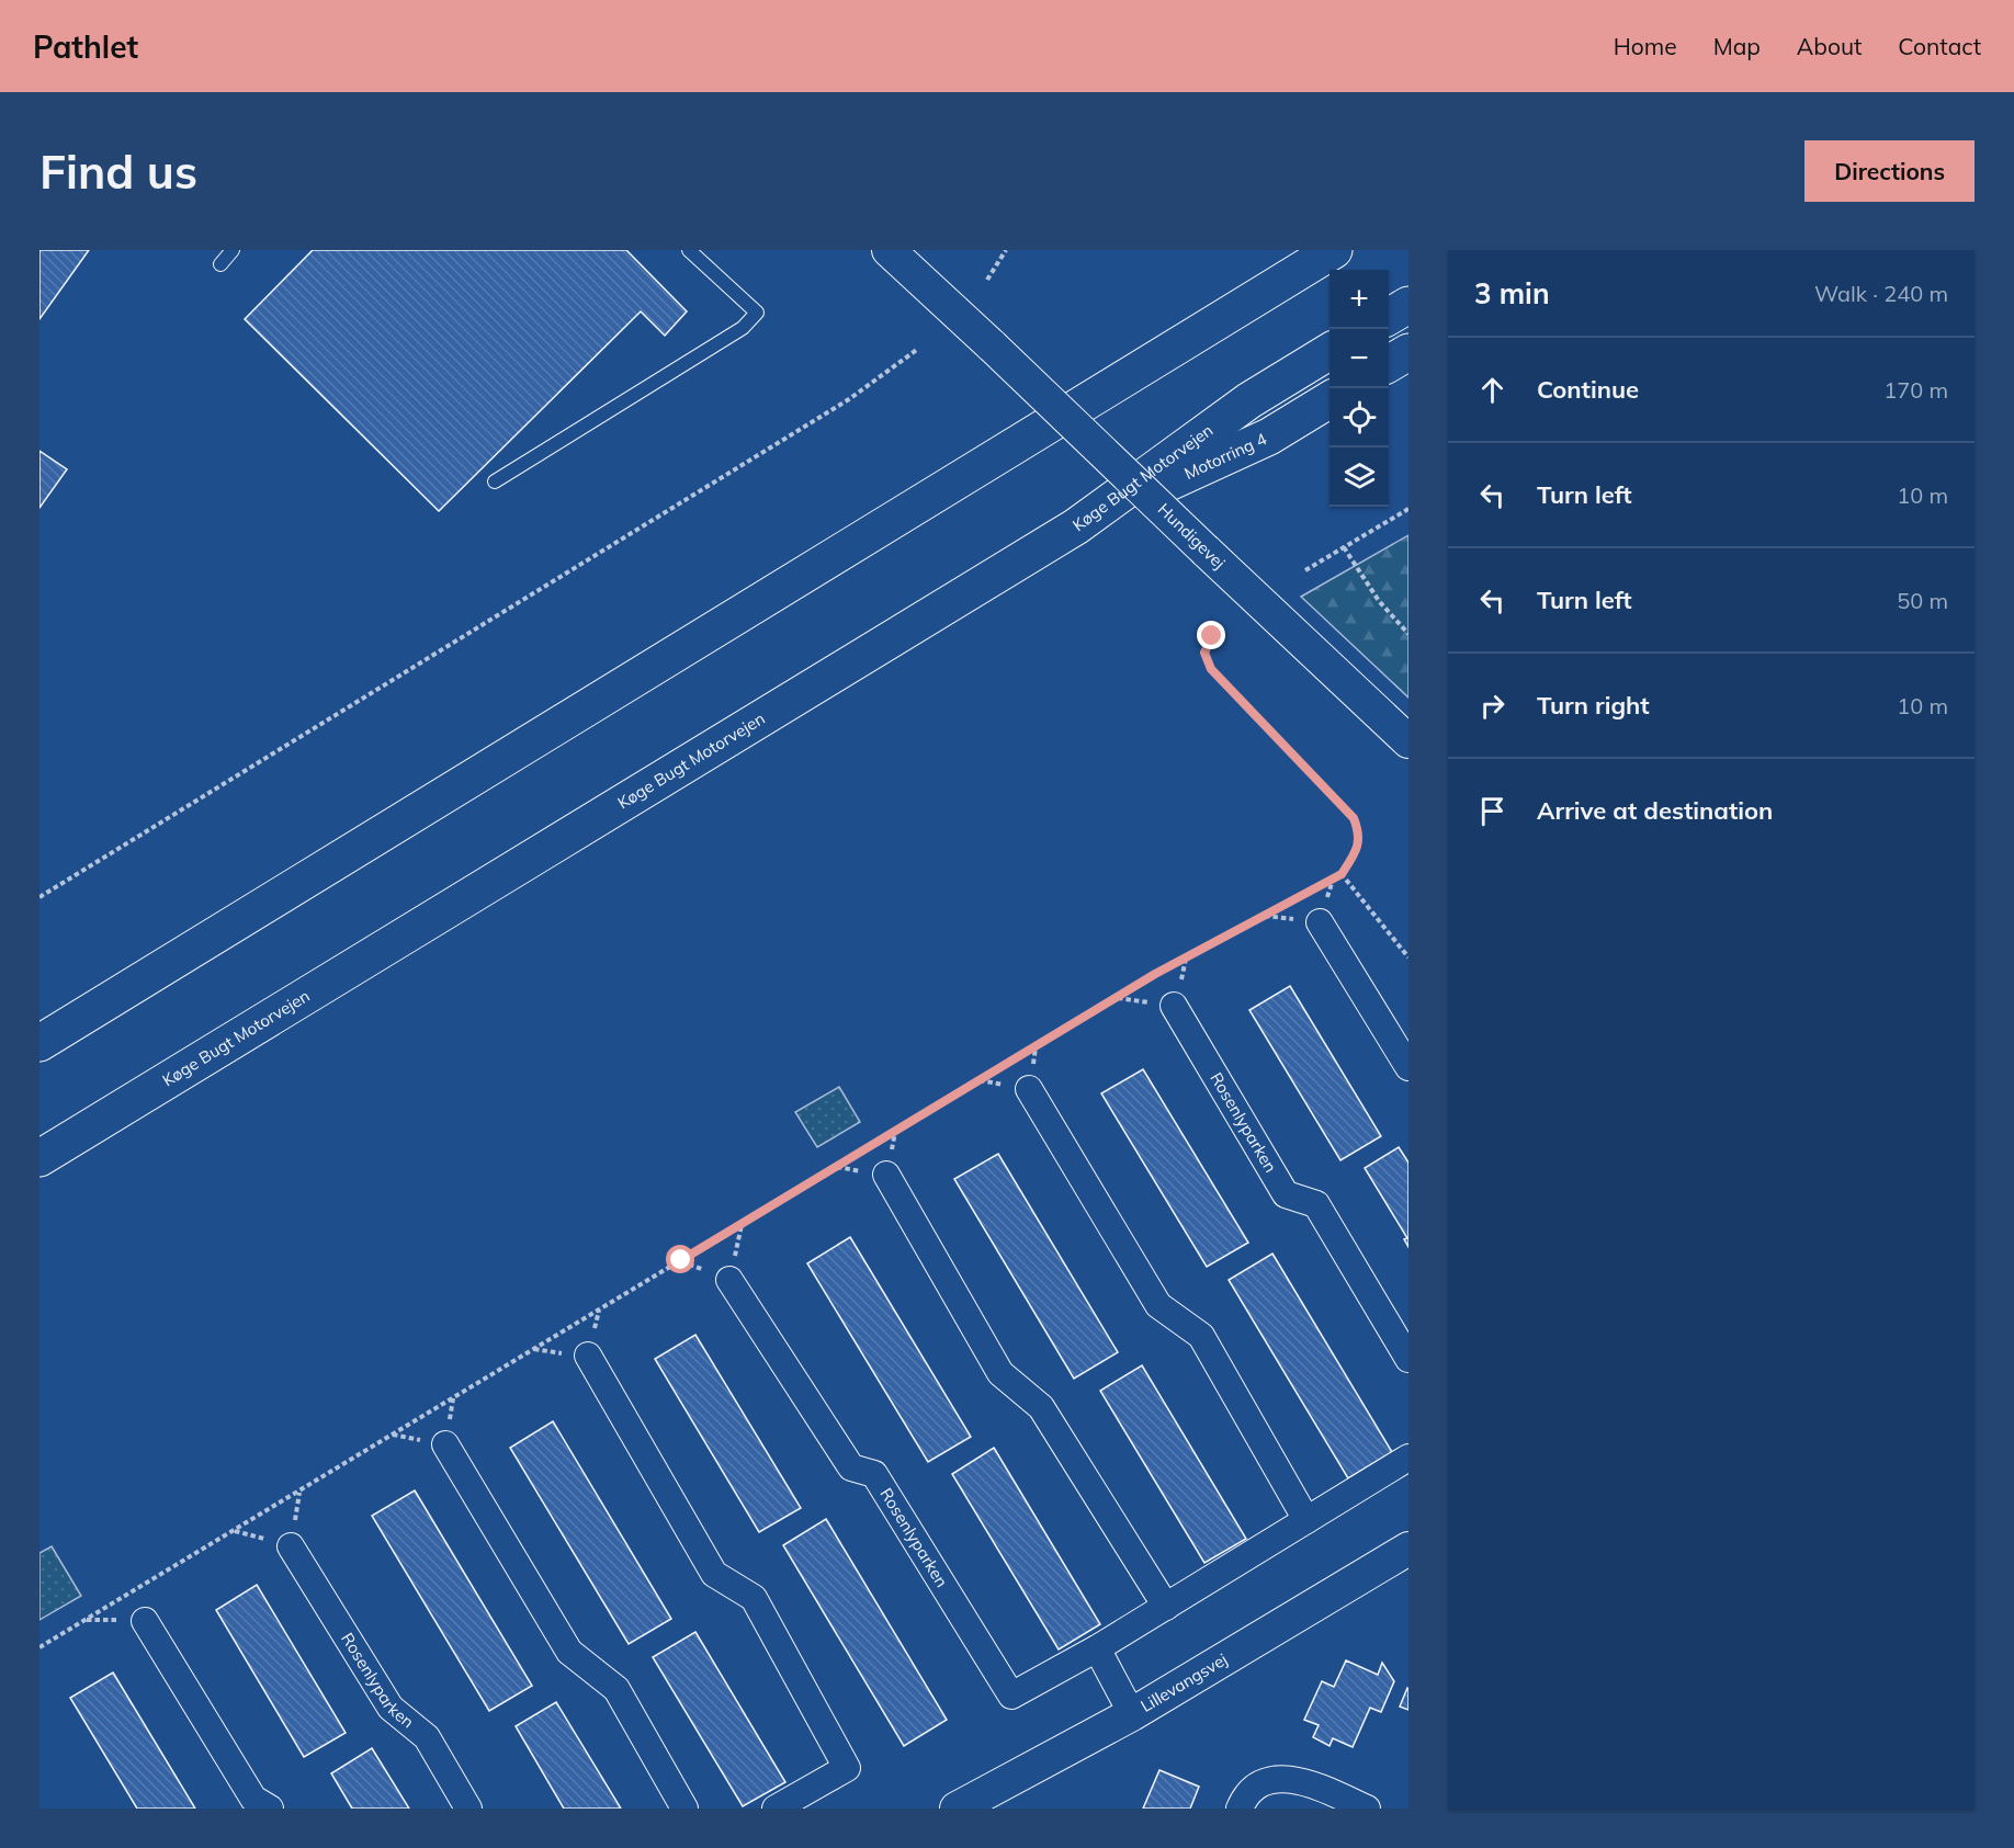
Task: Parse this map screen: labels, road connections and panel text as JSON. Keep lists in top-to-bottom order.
{
  "streets": {
    "highway": ["Motorring 4", "Køge Bugt Motorvejen"],
    "street": ["Hundigevej", "Rosenlyparken", "Lillevangsvej"]
  },
  "crossings": [
    ["Motorring 4", "Køge Bugt Motorvejen"]
  ],
  "page": {
    "header": "Pathlet",
    "nav": [
      "Home",
      "Map",
      "About",
      "Contact"
    ],
    "buttons": "Directions",
    "title": "Find us",
    "heading": ["3 min", "Walk · 240 m"],
    "map_buttons": ["+", "−"],
    "list": [
      ["Continue", "170 m"],
      ["Turn left", "10 m"],
      ["Turn left", "50 m"],
      ["Turn right", "10 m"],
      "Arrive at destination"
    ]
  }
}
